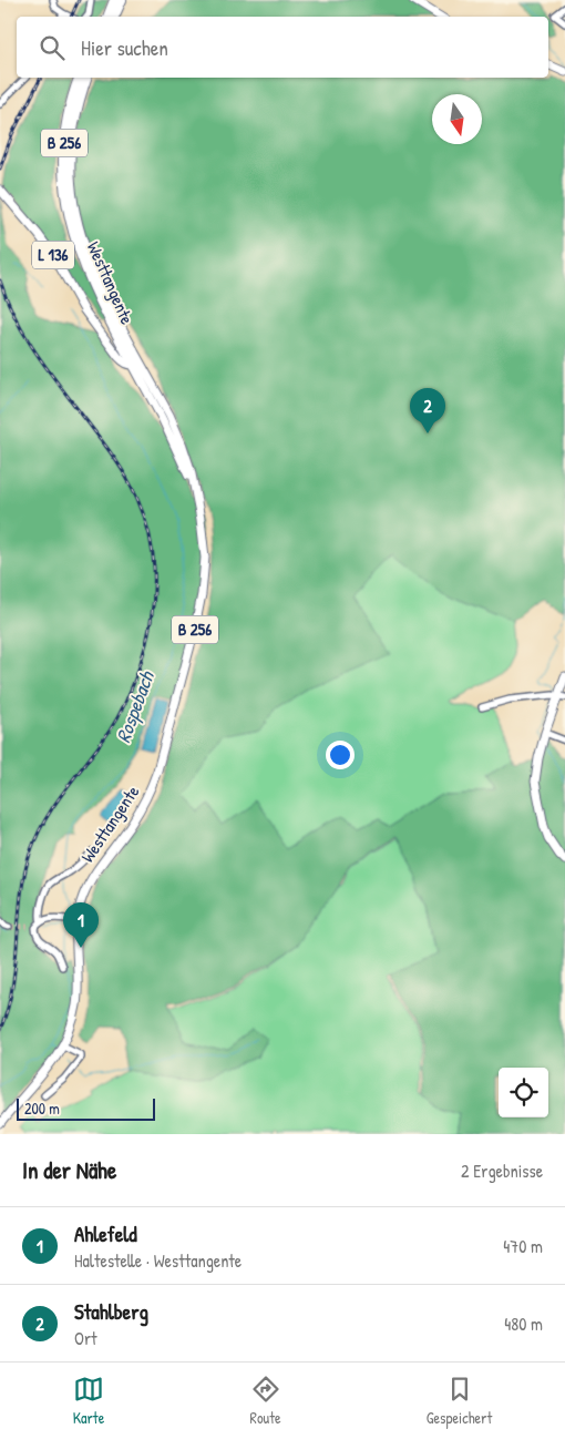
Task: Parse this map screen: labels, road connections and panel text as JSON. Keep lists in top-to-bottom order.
{
  "streets": {
    "highway": ["B 256", "Westtangente"],
    "main road": ["L 136"]
  },
  "crossings": [
    ["L 136", "Westtangente"]
  ],
  "water": ["Rospebach"],
  "scale_bar": "200 m",
  "north": "bottom",
  "page": {
    "search": "Hier suchen",
    "pins": ["2", "1"],
    "scale": "200 m",
    "heading": ["In der Nähe", "2 Ergebnisse"],
    "list": [
      {
        "mark": "1",
        "name": "Ahlefeld",
        "note": "Haltestelle · Westtangente",
        "value": "470 m"
      },
      {
        "mark": "2",
        "name": "Stahlberg",
        "note": "Ort",
        "value": "480 m"
      }
    ],
    "nav": ["Karte", "Route", "Gespeichert"]
  }
}
